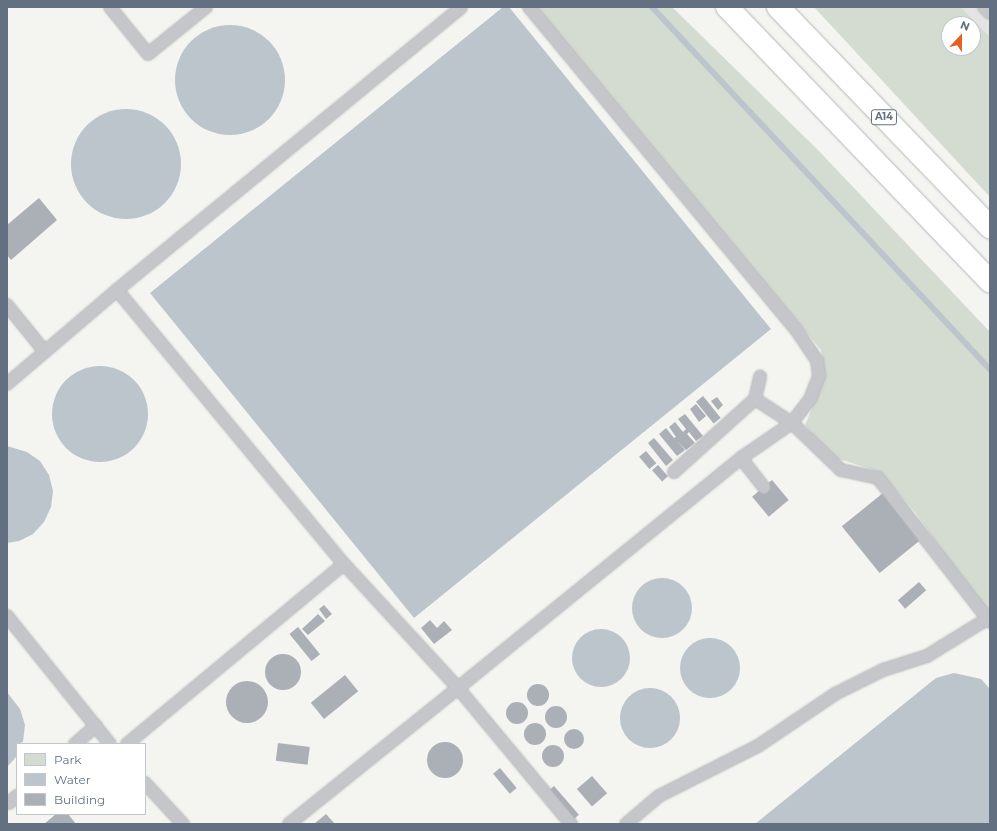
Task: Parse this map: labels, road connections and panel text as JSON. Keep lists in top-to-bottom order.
{
  "streets": {
    "highway": ["A14"]
  },
  "legend": ["Park", "Water", "Building"],
  "north": "top"
}
